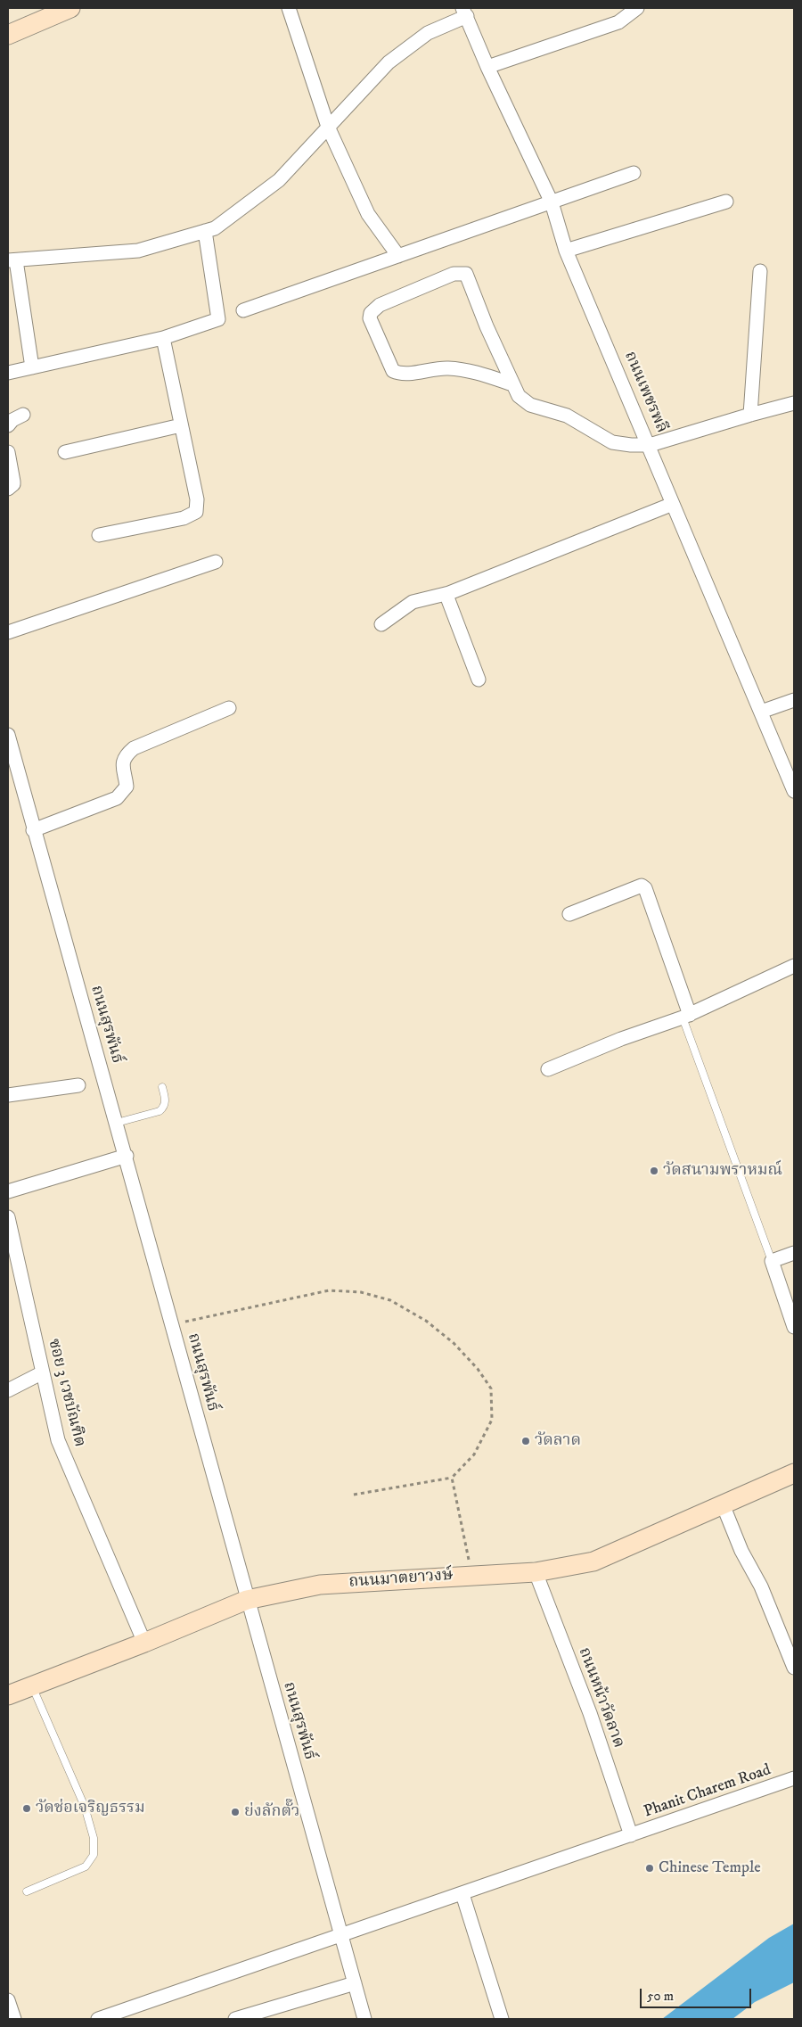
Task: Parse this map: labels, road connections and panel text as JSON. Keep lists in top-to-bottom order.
{
  "streets": {
    "street": [
      "ถนนเพชรพลี",
      "ถนนสุรพันธ์",
      "ซอย 3 เวชบัณฑิต",
      "ถนนมาตยาวงษ์",
      "ถนนหน้าวัดลาด",
      "Phanit Charem Road"
    ]
  },
  "crossings": [
    ["ถนนสุรพันธ์", "ถนนมาตยาวงษ์"],
    ["ถนนสุรพันธ์", "Phanit Charem Road"],
    ["ซอย 3 เวชบัณฑิต", "ถนนมาตยาวงษ์"],
    ["ถนนมาตยาวงษ์", "ถนนหน้าวัดลาด"],
    ["ถนนหน้าวัดลาด", "Phanit Charem Road"]
  ],
  "places": [
    "วัดสนามพราหมณ์",
    "วัดลาด",
    "วัดช่อเจริญธรรม",
    "ย่งลักตั๊ว",
    "Chinese Temple"
  ],
  "scale_bar": "50 m"
}
